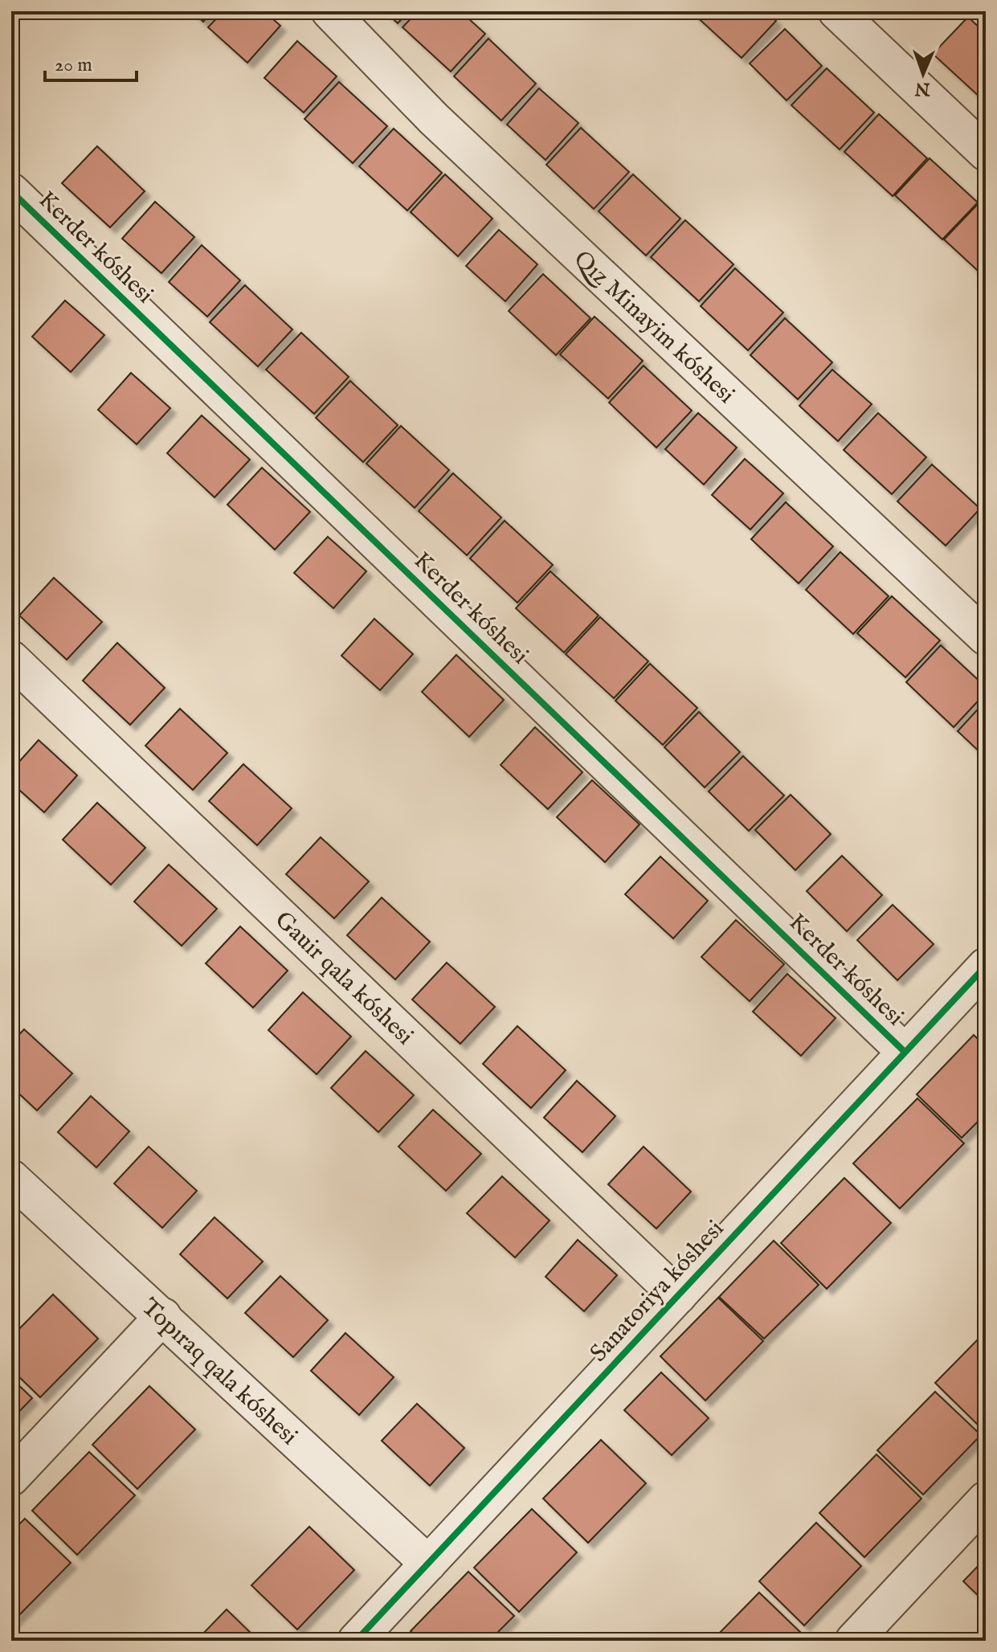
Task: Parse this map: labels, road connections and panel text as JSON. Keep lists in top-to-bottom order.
{
  "streets": {
    "street": [
      "Kerder kóshesi",
      "Qız Minayim kóshesi",
      "Gauir qala kóshesi",
      "Sanatoriya kóshesi",
      "Topıraq qala kóshesi"
    ]
  },
  "crossings": [
    ["Kerder kóshesi", "Sanatoriya kóshesi"],
    ["Gauir qala kóshesi", "Sanatoriya kóshesi"],
    ["Sanatoriya kóshesi", "Topıraq qala kóshesi"]
  ],
  "scale_bar": "20 m",
  "north": "bottom"
}
